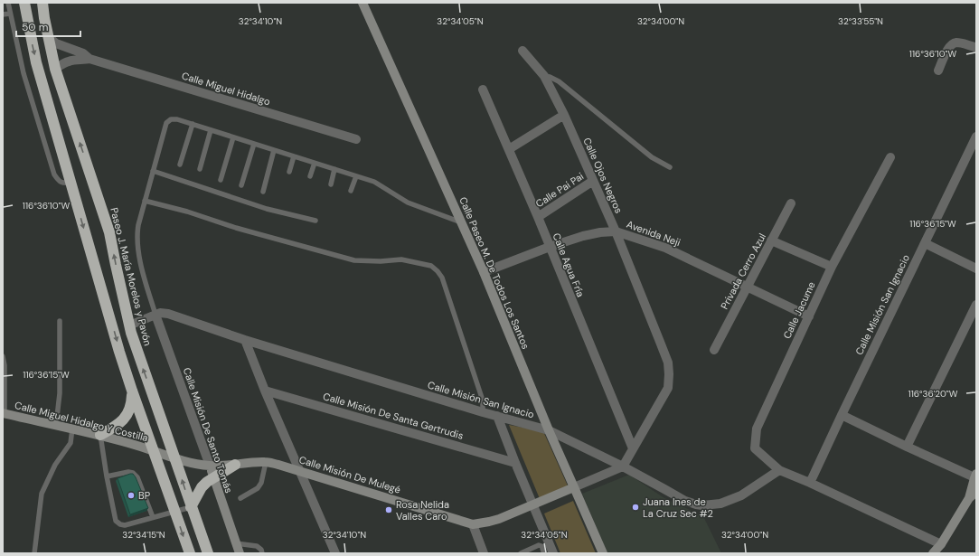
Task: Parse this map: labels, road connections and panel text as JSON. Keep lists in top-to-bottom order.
{
  "streets": {
    "highway": ["Paseo J. María Morelos y Pavón"],
    "main road": [
      "Calle Paseo M. De Todos Los Santos",
      "Calle Miguel Hidalgo Y Costilla",
      "Calle Misión De Santo Tomás",
      "Calle Misión De Mulegé"
    ],
    "street": [
      "Calle Miguel Hidalgo",
      "Calle Ojos Negros",
      "Calle Pai Pai",
      "Avenida Neji",
      "Calle Agua Fría",
      "Privada Cerro Azul",
      "Calle Misión San Ignacio",
      "Calle Jacume",
      "Calle Misión De Santa Gertrudis"
    ]
  },
  "crossings": [
    ["Calle Miguel Hidalgo", "Paseo J. María Morelos y Pavón"],
    ["Calle Ojos Negros", "Calle Pai Pai"],
    ["Calle Ojos Negros", "Avenida Neji"],
    ["Calle Ojos Negros", "Calle Agua Fría"],
    ["Calle Pai Pai", "Calle Agua Fría"],
    ["Avenida Neji", "Calle Agua Fría"],
    ["Avenida Neji", "Privada Cerro Azul"],
    ["Avenida Neji", "Calle Paseo M. De Todos Los Santos"],
    ["Avenida Neji", "Calle Jacume"],
    ["Calle Paseo M. De Todos Los Santos", "Calle Misión San Ignacio"],
    ["Calle Paseo M. De Todos Los Santos", "Calle Misión De Mulegé"],
    ["Paseo J. María Morelos y Pavón", "Calle Misión San Ignacio"],
    ["Paseo J. María Morelos y Pavón", "Calle Miguel Hidalgo Y Costilla"],
    ["Paseo J. María Morelos y Pavón", "Calle Misión De Mulegé"],
    ["Calle Misión San Ignacio", "Calle Jacume"],
    ["Calle Misión San Ignacio", "Calle Misión De Santo Tomás"],
    ["Calle Miguel Hidalgo Y Costilla", "Calle Misión De Mulegé"],
    ["Calle Misión De Santo Tomás", "Calle Misión De Mulegé"]
  ],
  "places": ["BP", "Juana Ines de La Cruz Sec #2", "Rosa Nelida Valles Caro"],
  "scale_bar": "50 m",
  "coordinates": [
    "32°34'10\"N",
    "32°34'05\"N",
    "32°34'00\"N",
    "32°33'55\"N",
    "116°36'10\"W",
    "116°36'15\"W",
    "116°36'20\"W",
    "32°34'15\"N"
  ]
}
